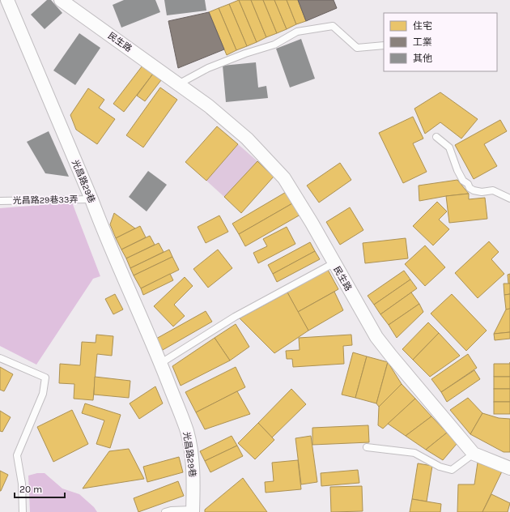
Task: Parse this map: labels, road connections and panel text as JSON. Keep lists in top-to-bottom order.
{
  "streets": {
    "street": ["民生路", "光昌路29巷"],
    "lane": ["光昌路29巷33弄"]
  },
  "crossings": [
    ["光昌路29巷", "光昌路29巷33弄"]
  ],
  "legend": ["住宅", "工業", "其他"],
  "scale_bar": "20 m"
}
